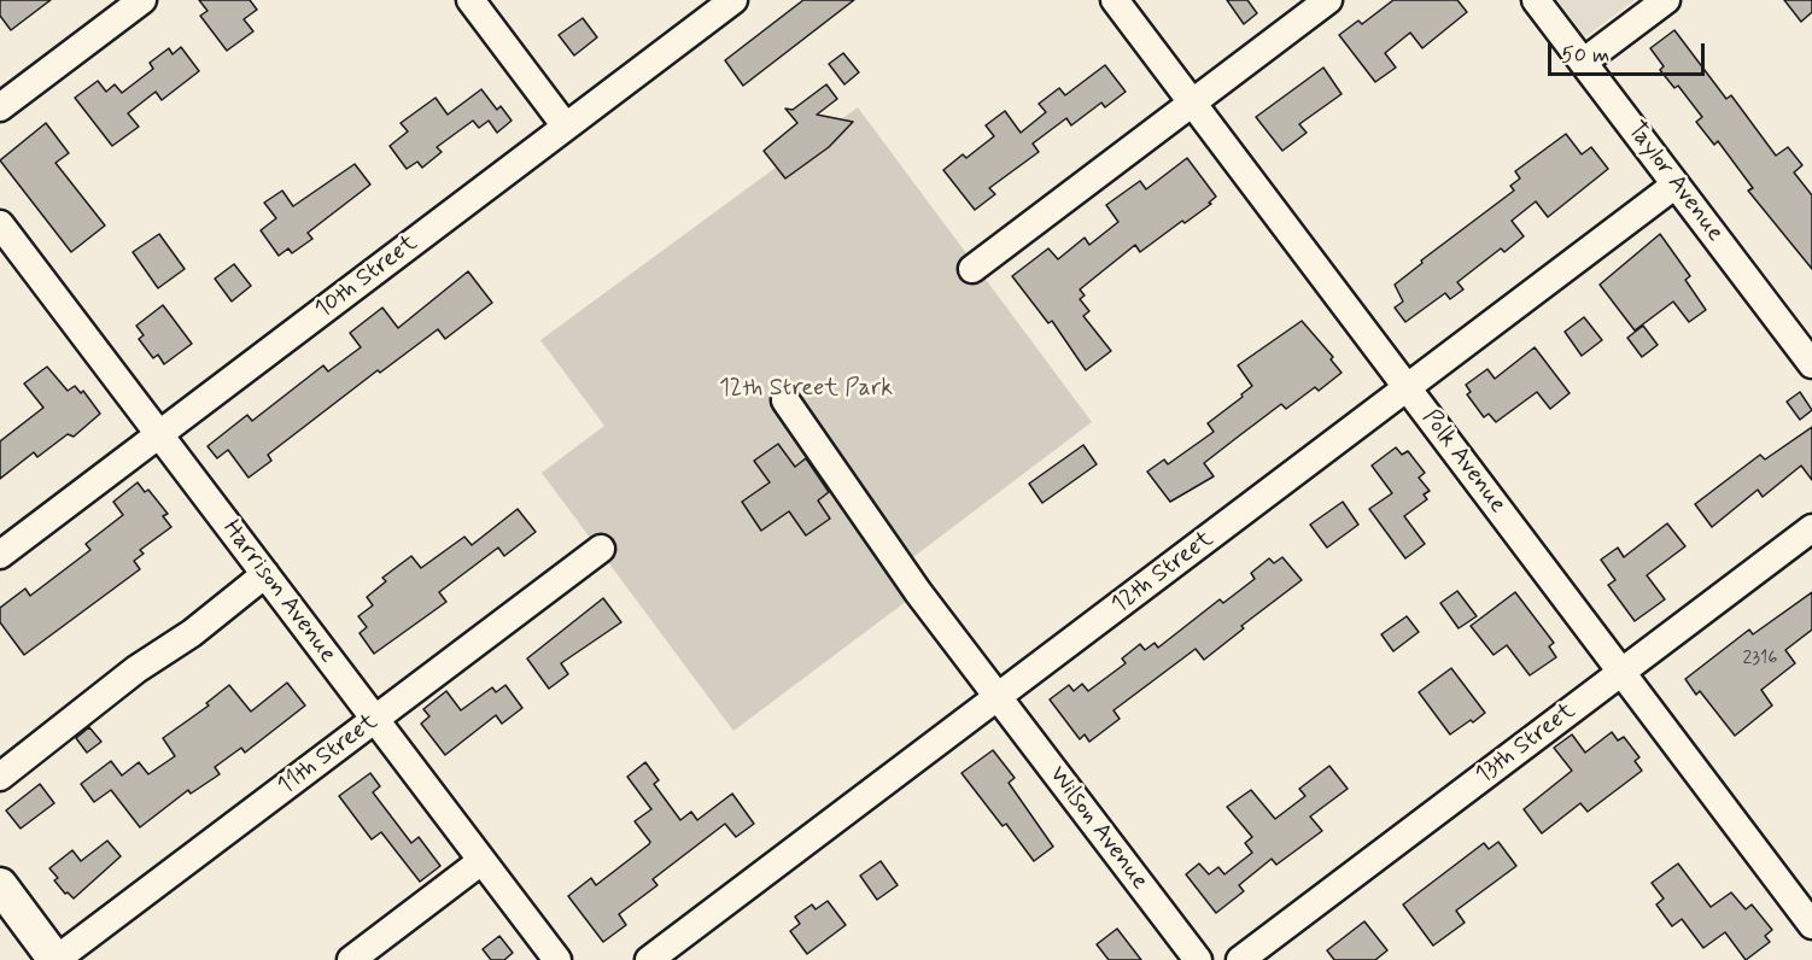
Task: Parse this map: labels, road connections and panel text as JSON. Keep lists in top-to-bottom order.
{
  "streets": {
    "street": [
      "Taylor Avenue",
      "10th Street",
      "Polk Avenue",
      "12th Street",
      "Harrison Avenue",
      "13th Street",
      "11th Street",
      "Wilson Avenue"
    ]
  },
  "crossings": [
    ["Taylor Avenue", "12th Street"],
    ["10th Street", "Harrison Avenue"],
    ["Polk Avenue", "12th Street"],
    ["Polk Avenue", "13th Street"],
    ["12th Street", "Wilson Avenue"],
    ["Harrison Avenue", "11th Street"]
  ],
  "parks": ["12th Street Park"],
  "house_numbers": ["2316"],
  "scale_bar": "50 m"
}
